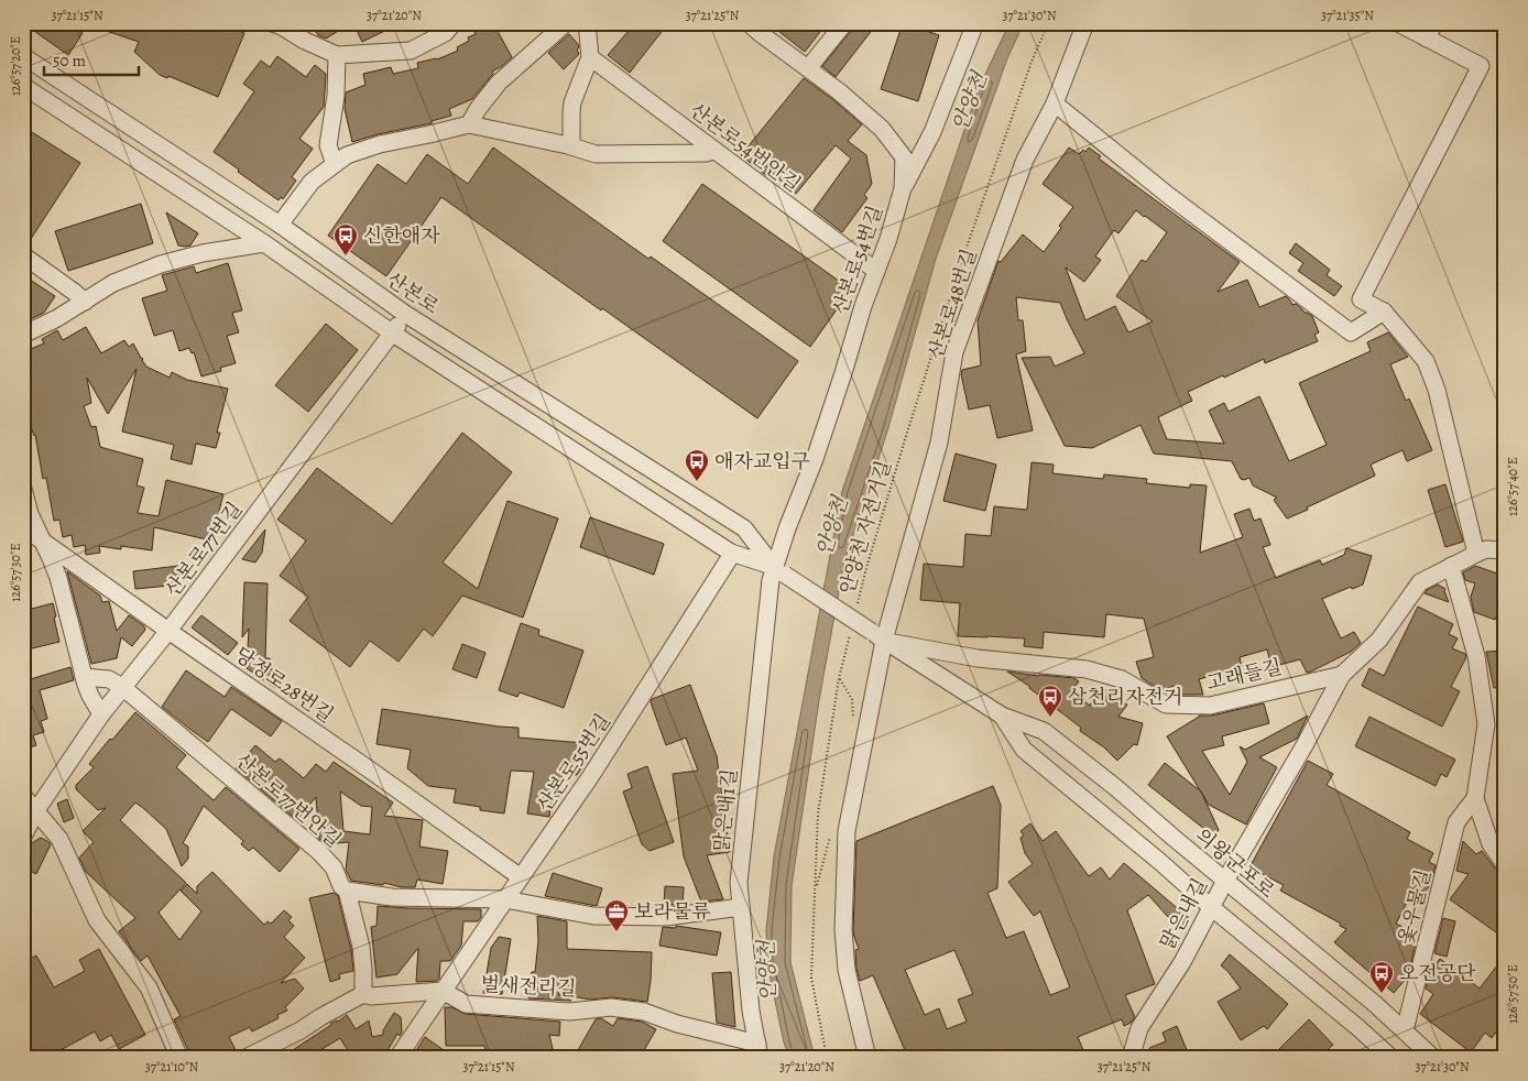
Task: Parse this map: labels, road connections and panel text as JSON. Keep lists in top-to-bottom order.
{
  "streets": {
    "street": [
      "산본로54번안길",
      "산본로54번길",
      "산본로",
      "산본로48번길",
      "산본로77번길",
      "고래들길",
      "당정로28번길",
      "산본로55번길",
      "산본로77번안길",
      "맑은내1길",
      "의왕군포로",
      "옻우물길",
      "맑은내길",
      "벌새전리길"
    ],
    "path": ["안양천 자전거길"]
  },
  "crossings": [
    ["산본로54번안길", "산본로54번길"],
    ["산본로54번길", "산본로"],
    ["산본로54번길", "맑은내1길"],
    ["산본로54번길", "의왕군포로"],
    ["산본로", "산본로77번길"],
    ["산본로", "맑은내1길"],
    ["산본로", "의왕군포로"],
    ["산본로48번길", "고래들길"],
    ["산본로48번길", "의왕군포로"],
    ["산본로77번길", "당정로28번길"],
    ["산본로77번길", "산본로77번안길"],
    ["고래들길", "의왕군포로"],
    ["고래들길", "맑은내길"],
    ["당정로28번길", "산본로55번길"],
    ["산본로55번길", "벌새전리길"],
    ["맑은내1길", "의왕군포로"],
    ["맑은내1길", "벌새전리길"],
    ["의왕군포로", "옻우물길"],
    ["의왕군포로", "맑은내길"]
  ],
  "water": ["안양천"],
  "places": {
    "bus stop": [
      "신한애자",
      "애자교입구",
      "삼천리자전거",
      "오전공단"
    ],
    "office": ["보라물류"]
  },
  "scale_bar": "50 m",
  "coordinates": [
    "37°21'15\"N",
    "37°21'20\"N",
    "37°21'25\"N",
    "37°21'30\"N",
    "37°21'35\"N",
    "126°57'20\"E",
    "126°57'40\"E",
    "126°57'30\"E",
    "126°57'50\"E",
    "37°21'10\"N"
  ]
}
